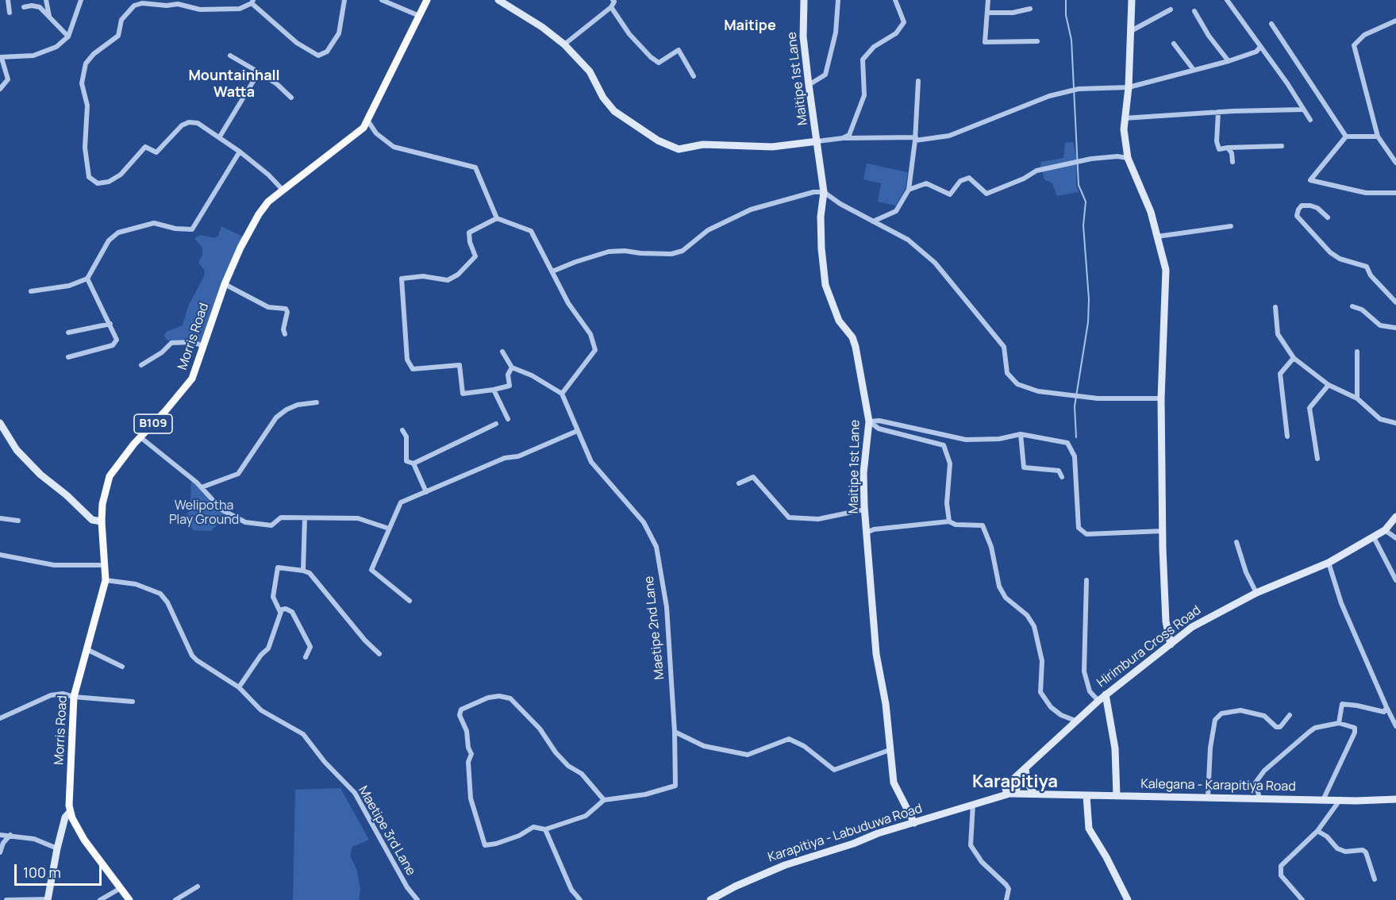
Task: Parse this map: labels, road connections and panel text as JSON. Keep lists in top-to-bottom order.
{
  "streets": {
    "main road": ["Morris Road", "B109"],
    "street": [
      "Maitipe 1st Lane",
      "Maetipe 2nd Lane",
      "Hirimbura Cross Road",
      "Kalegana - Karapitiya Road",
      "Maetipe 3rd Lane",
      "Karapitiya - Labuduwa Road"
    ]
  },
  "crossings": [
    ["Maitipe 1st Lane", "Karapitiya - Labuduwa Road"],
    ["Morris Road", "Maetipe 3rd Lane"],
    ["Hirimbura Cross Road", "Kalegana - Karapitiya Road"],
    ["Hirimbura Cross Road", "Karapitiya - Labuduwa Road"],
    ["Kalegana - Karapitiya Road", "Karapitiya - Labuduwa Road"]
  ],
  "districts": ["Maitipe", "Mountainhall Watta", "Karapitiya"],
  "parks": ["Welipotha Play Ground"],
  "scale_bar": "100 m"
}
